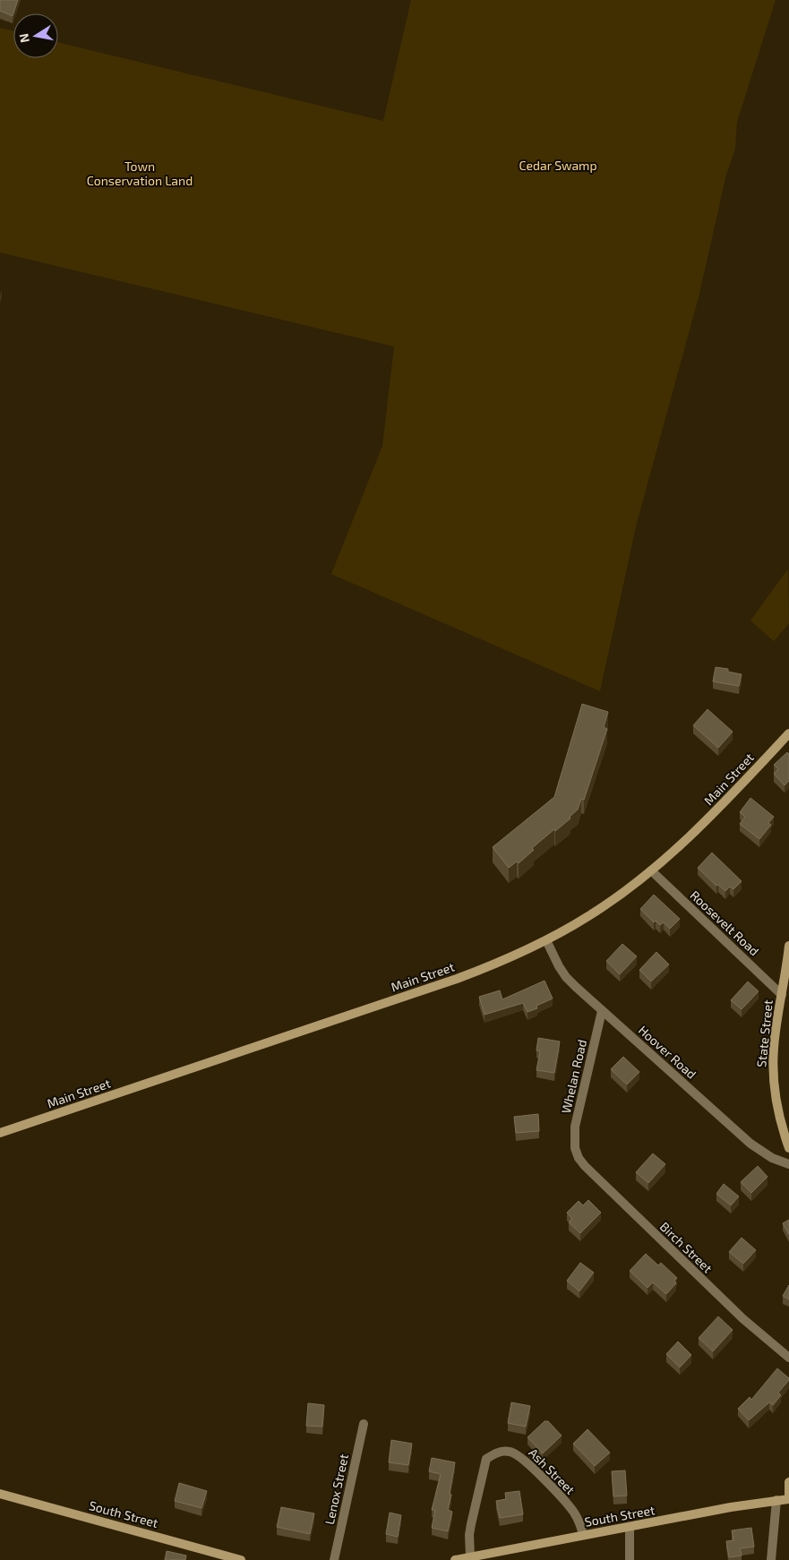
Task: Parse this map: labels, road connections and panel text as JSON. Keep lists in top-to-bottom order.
{
  "streets": {
    "main road": ["Main Street", "State Street", "South Street"],
    "street": [
      "Roosevelt Road",
      "Hoover Road",
      "Whelan Road",
      "Birch Street",
      "Ash Street",
      "Lenox Street"
    ]
  },
  "crossings": [
    ["Main Street", "Roosevelt Road"],
    ["Main Street", "Hoover Road"],
    ["Roosevelt Road", "State Street"],
    ["Hoover Road", "Whelan Road"],
    ["Whelan Road", "Birch Street"],
    ["Ash Street", "South Street"]
  ],
  "parks": ["Cedar Swamp", "Town Conservation Land"],
  "north": "left"
}
